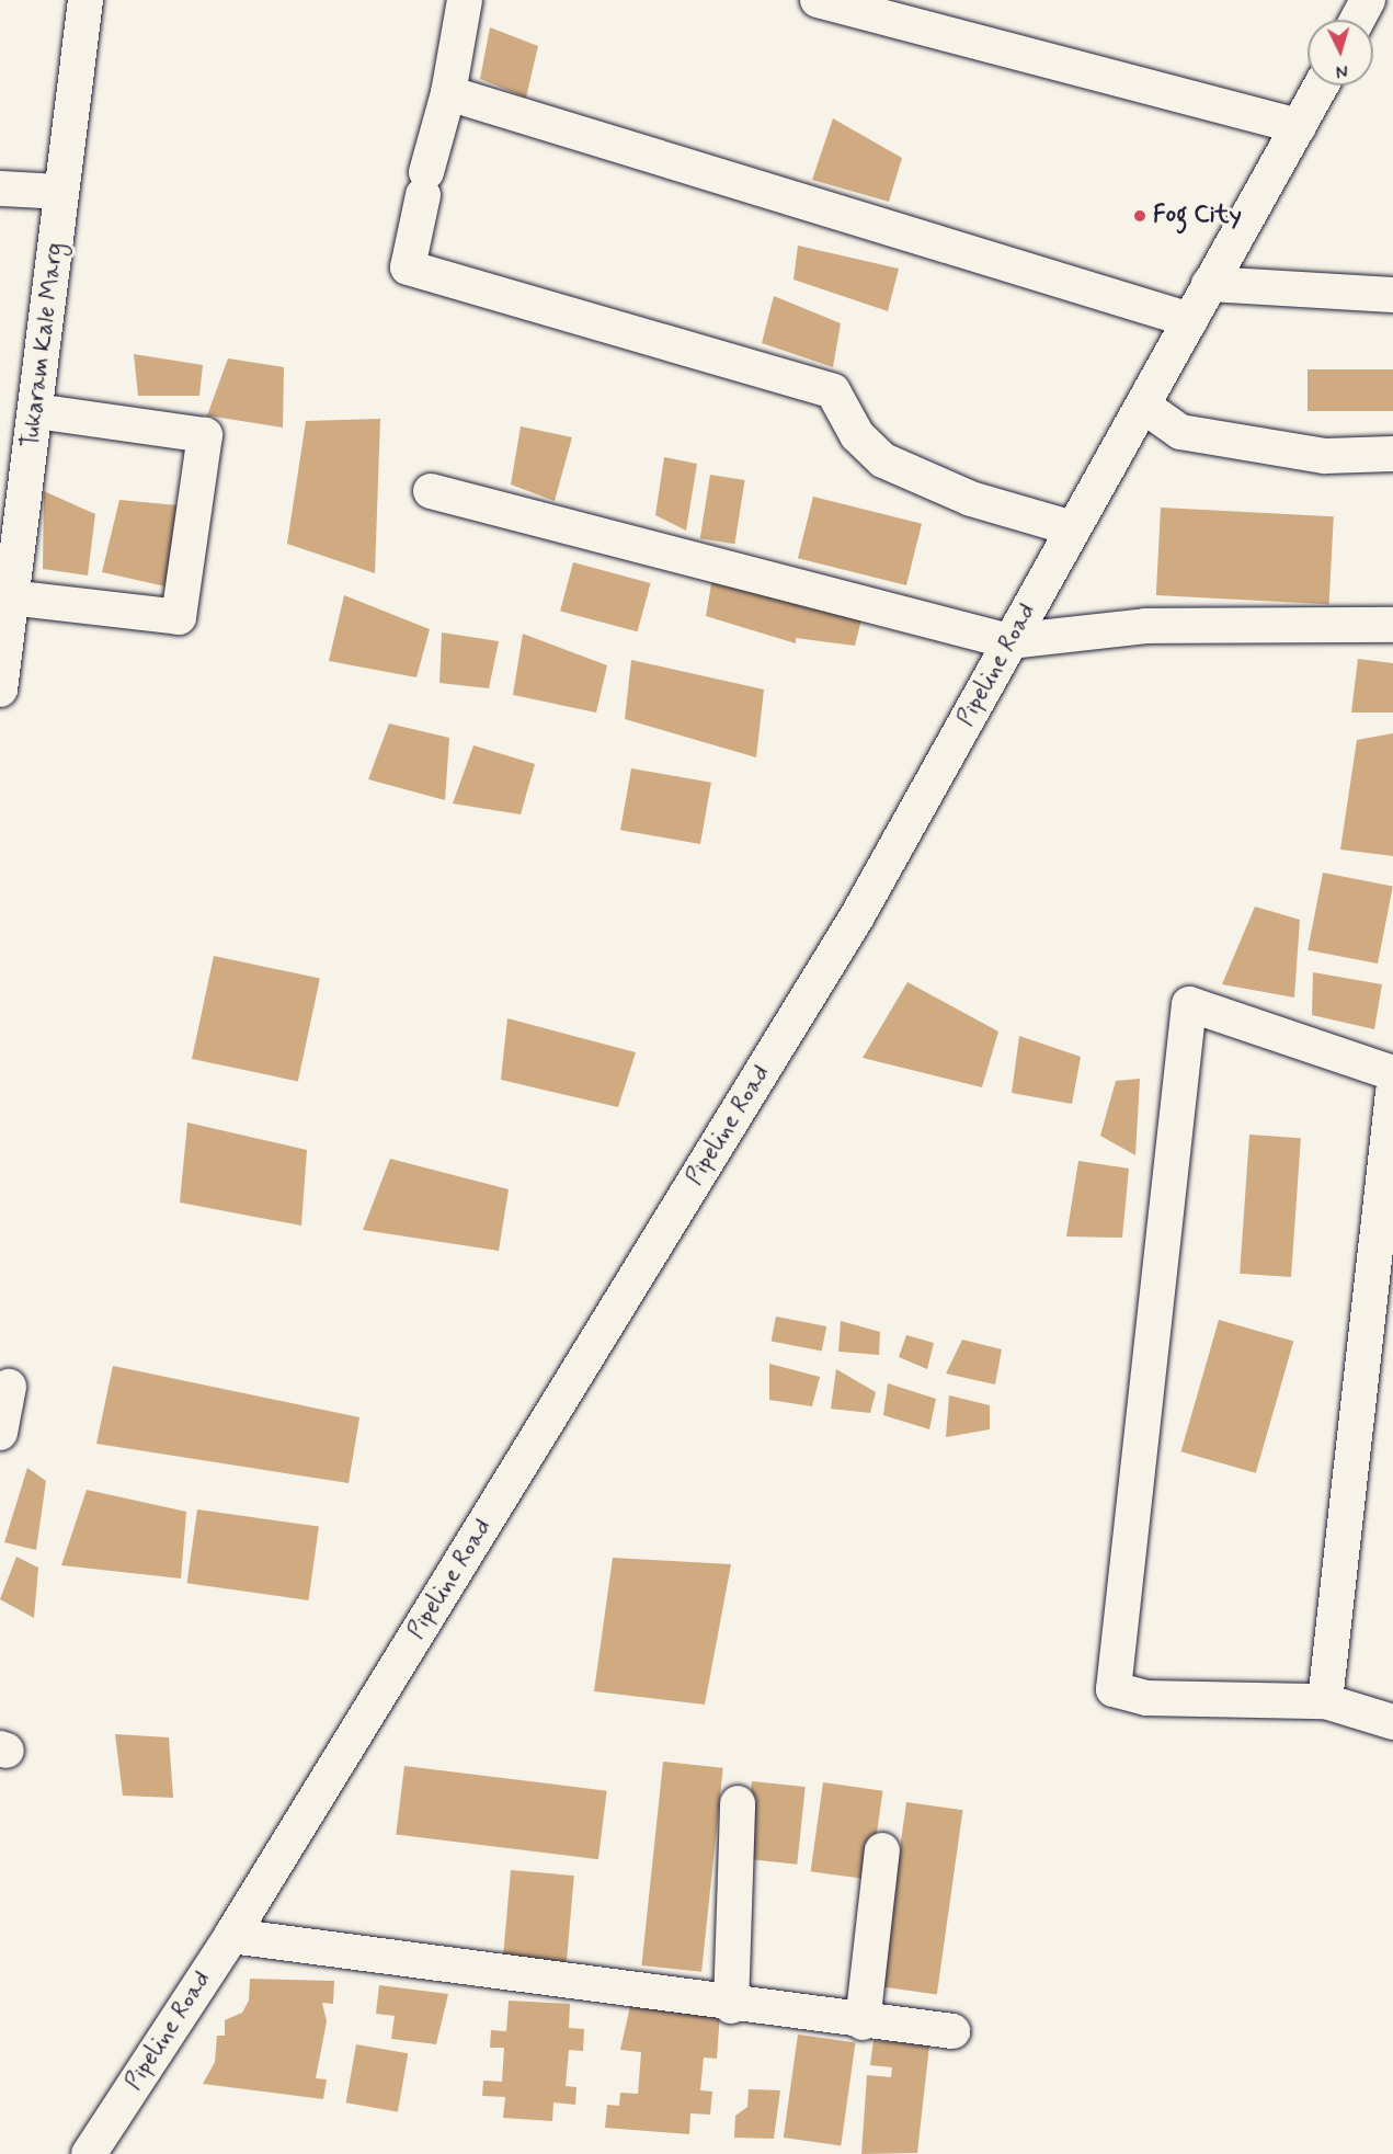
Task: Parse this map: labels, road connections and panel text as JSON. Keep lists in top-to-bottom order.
{
  "streets": {
    "street": ["Tukaram Kale Marg", "Pipeline Road"]
  },
  "places": ["Fog City"],
  "north": "bottom"
}
